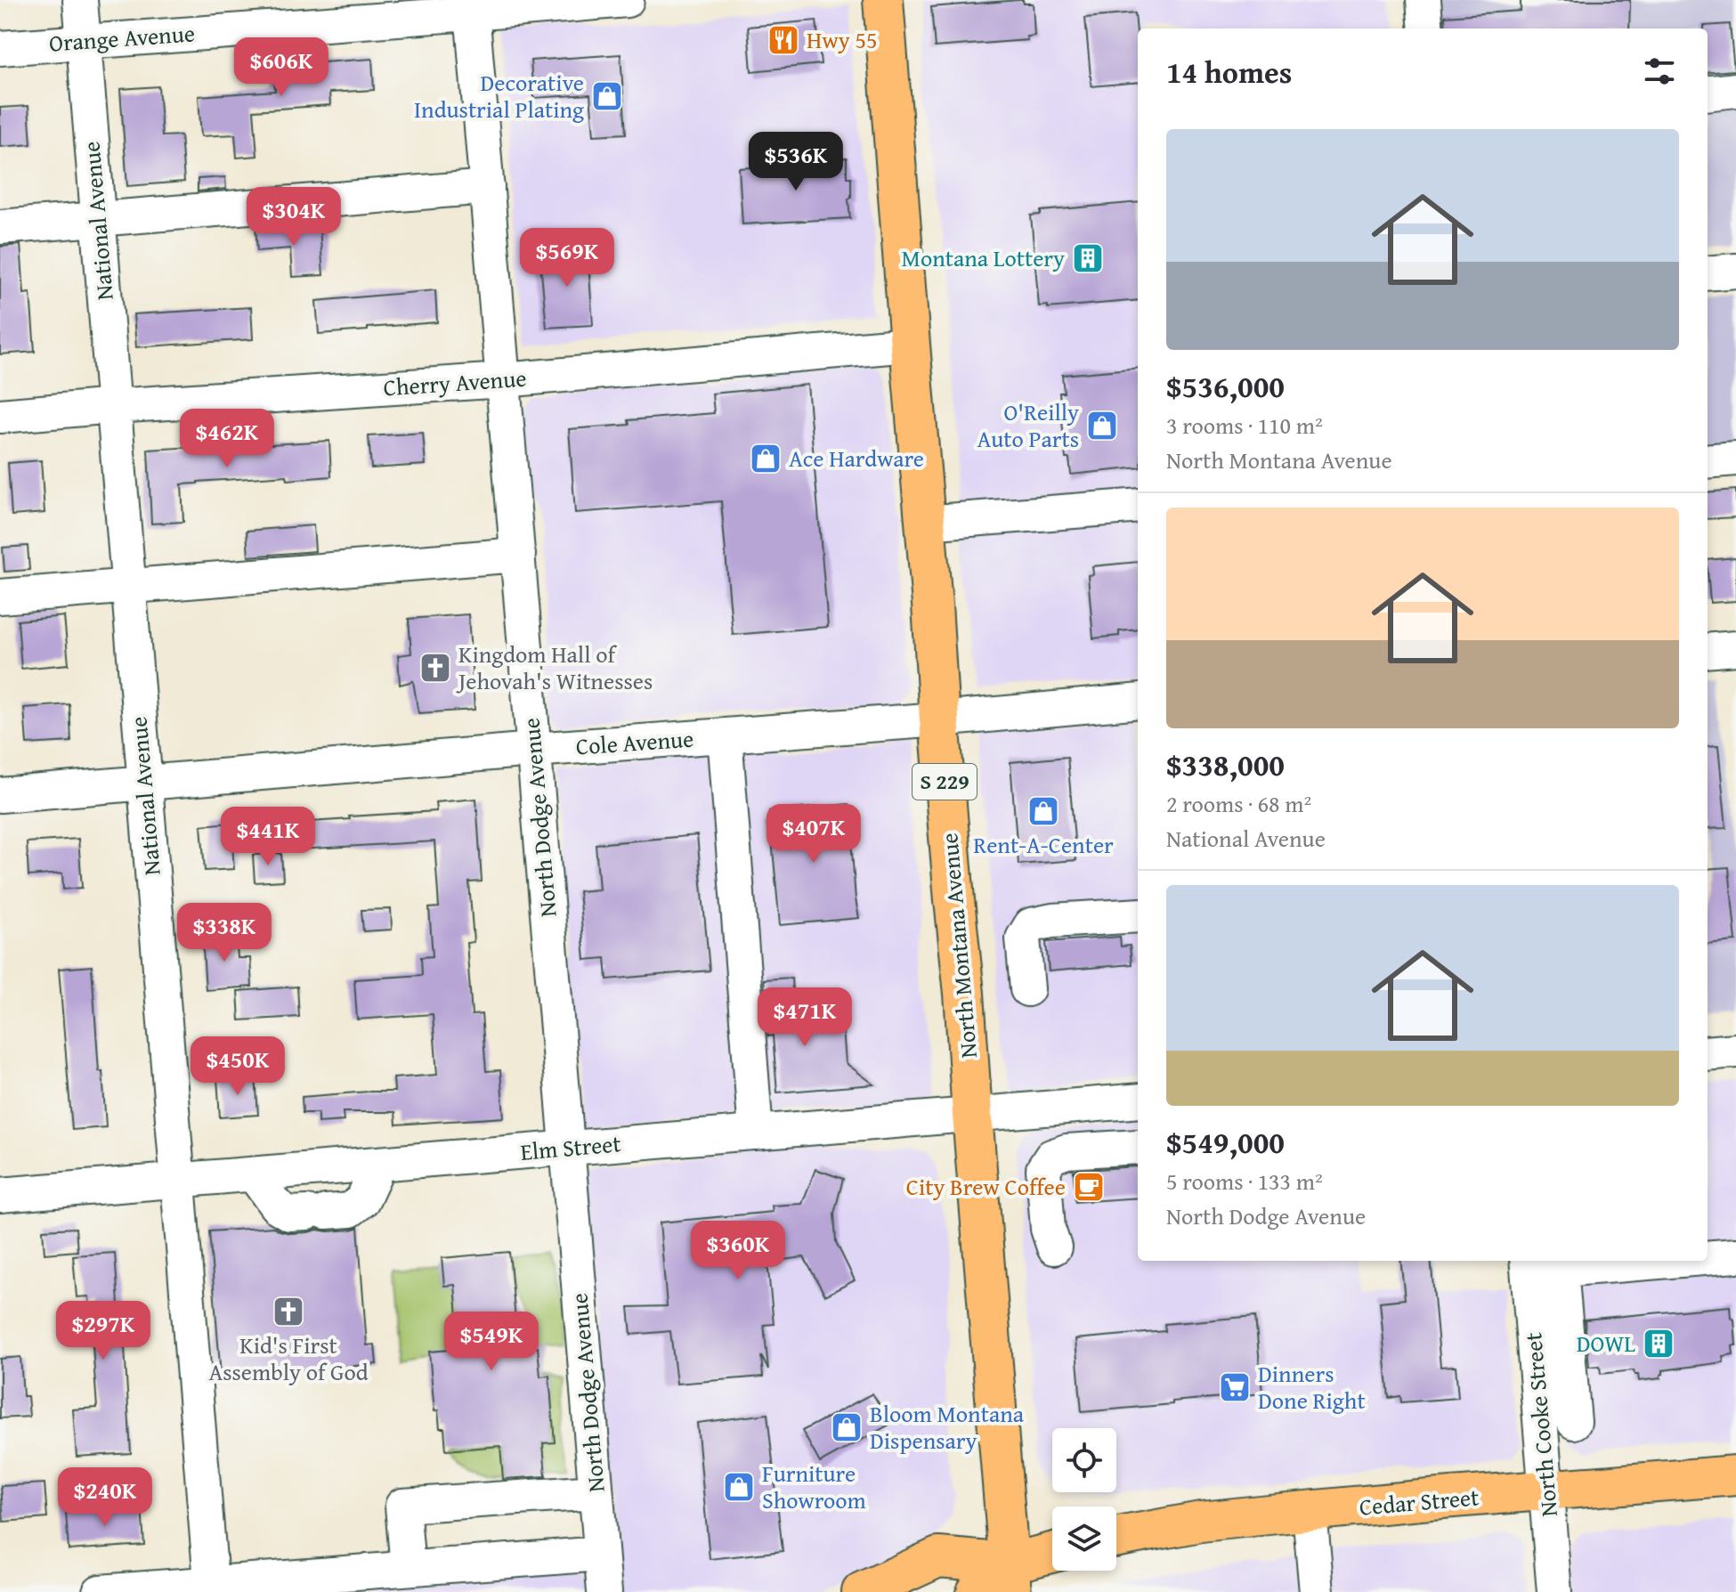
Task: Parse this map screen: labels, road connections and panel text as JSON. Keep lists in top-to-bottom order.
{
  "streets": {
    "main road": ["S 229", "North Montana Avenue", "Cedar Street"],
    "street": [
      "Orange Avenue",
      "National Avenue",
      "Cherry Avenue",
      "Cole Avenue",
      "North Dodge Avenue",
      "Elm Street",
      "North Cooke Street"
    ]
  },
  "crossings": [
    ["Orange Avenue", "National Avenue"],
    ["Orange Avenue", "North Dodge Avenue"],
    ["National Avenue", "Cherry Avenue"],
    ["National Avenue", "Cole Avenue"],
    ["National Avenue", "Elm Street"],
    ["Cherry Avenue", "North Dodge Avenue"],
    ["Cherry Avenue", "North Montana Avenue"],
    ["Cole Avenue", "North Dodge Avenue"],
    ["Cole Avenue", "North Montana Avenue"],
    ["North Dodge Avenue", "Elm Street"],
    ["North Montana Avenue", "Elm Street"],
    ["North Cooke Street", "Cedar Street"]
  ],
  "places": {
    "restaurant": ["Hwy 55"],
    "shop": [
      "Decorative Industrial Plating",
      "O'Reilly Auto Parts",
      "Ace Hardware",
      "Rent-A-Center",
      "Bloom Montana Dispensary",
      "Furniture Showroom"
    ],
    "building": ["Montana Lottery", "DOWL"],
    "church": ["Kingdom Hall of Jehovah's Witnesses", "Kid's First Assembly of God"],
    "cafe": ["City Brew Coffee"],
    "supermarket": ["Dinners Done Right"]
  },
  "page": {
    "heading": "14 homes",
    "price": [
      "$606K",
      "$536K",
      "$304K",
      "$569K",
      "$462K",
      "$407K",
      "$441K",
      "$338K",
      "$471K",
      "$450K",
      "$360K",
      "$297K",
      "$549K",
      "$240K"
    ],
    "list": [
      {
        "name": "$536,000",
        "note": "3 rooms · 110 m² · North Montana Avenue"
      },
      {
        "name": "$338,000",
        "note": "2 rooms · 68 m² · National Avenue"
      },
      {
        "name": "$549,000",
        "note": "5 rooms · 133 m² · North Dodge Avenue"
      }
    ]
  }
}
